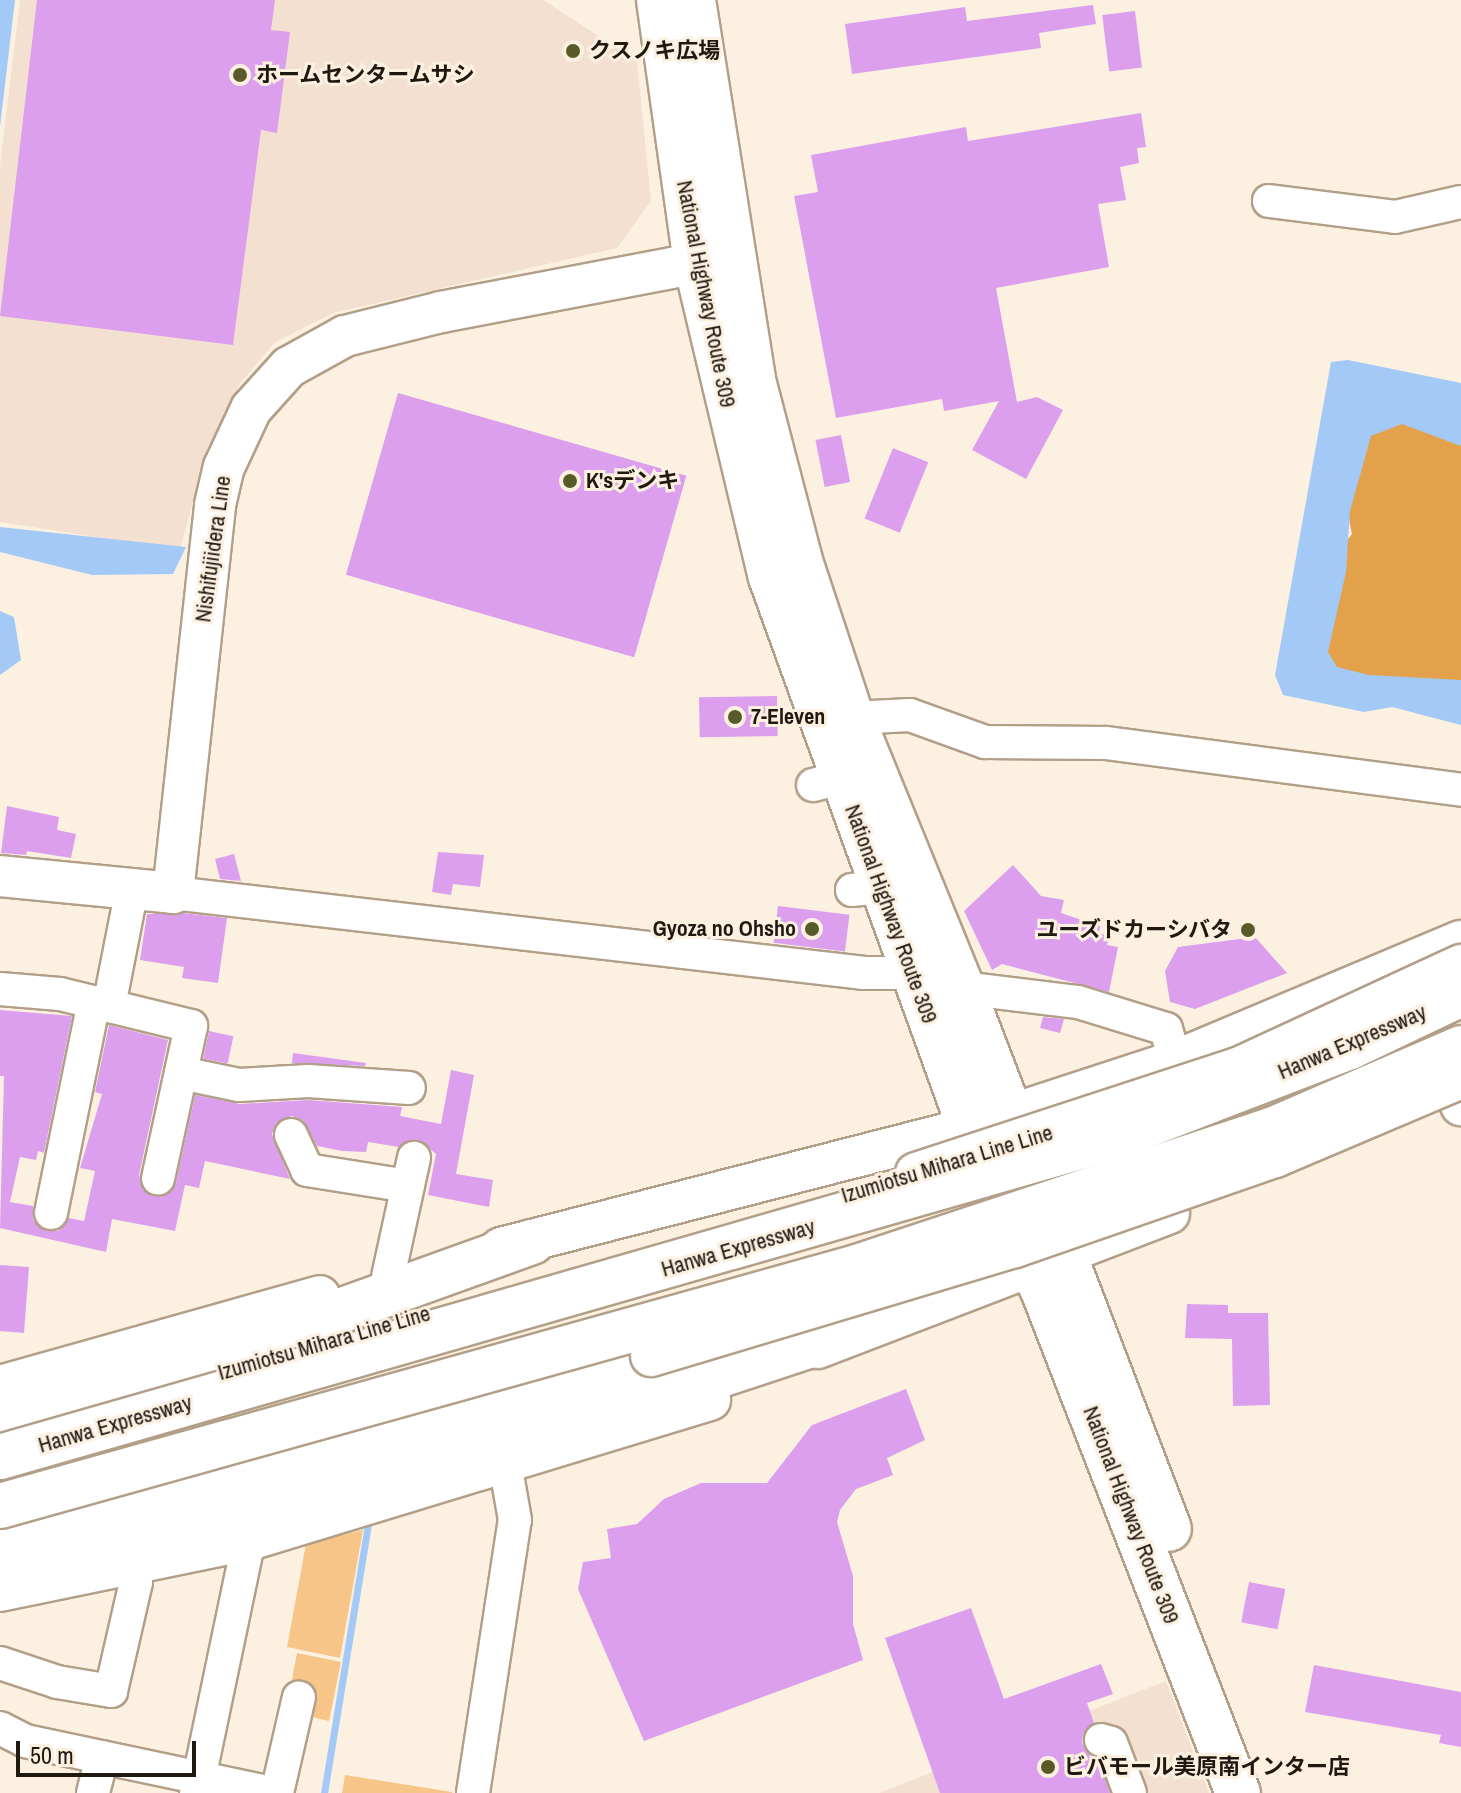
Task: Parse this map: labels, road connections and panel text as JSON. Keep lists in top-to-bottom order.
{
  "streets": {
    "highway": ["National Highway Route 309", "Hanwa Expressway"],
    "main road": ["Nishifujiidera Line", "Izumiotsu Mihara Line Line"]
  },
  "crossings": [
    ["National Highway Route 309", "Nishifujiidera Line"]
  ],
  "places": [
    "クスノキ広場",
    "ホームセンタームサシ",
    "K'sデンキ",
    "7-Eleven",
    "Gyoza no Ohsho",
    "ユーズドカーシバタ",
    "ビバモール美原南インター店"
  ],
  "scale_bar": "50 m"
}
